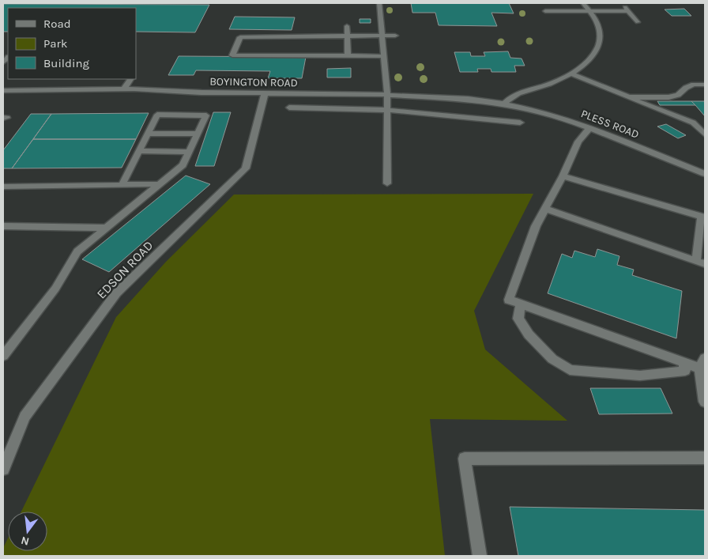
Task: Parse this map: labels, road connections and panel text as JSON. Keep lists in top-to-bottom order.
{
  "streets": {
    "street": ["BOYINGTON ROAD", "PLESS ROAD", "EDSON ROAD"]
  },
  "crossings": [
    ["BOYINGTON ROAD", "PLESS ROAD"],
    ["BOYINGTON ROAD", "EDSON ROAD"]
  ],
  "legend": ["Road", "Park", "Building"],
  "north": "bottom"
}
